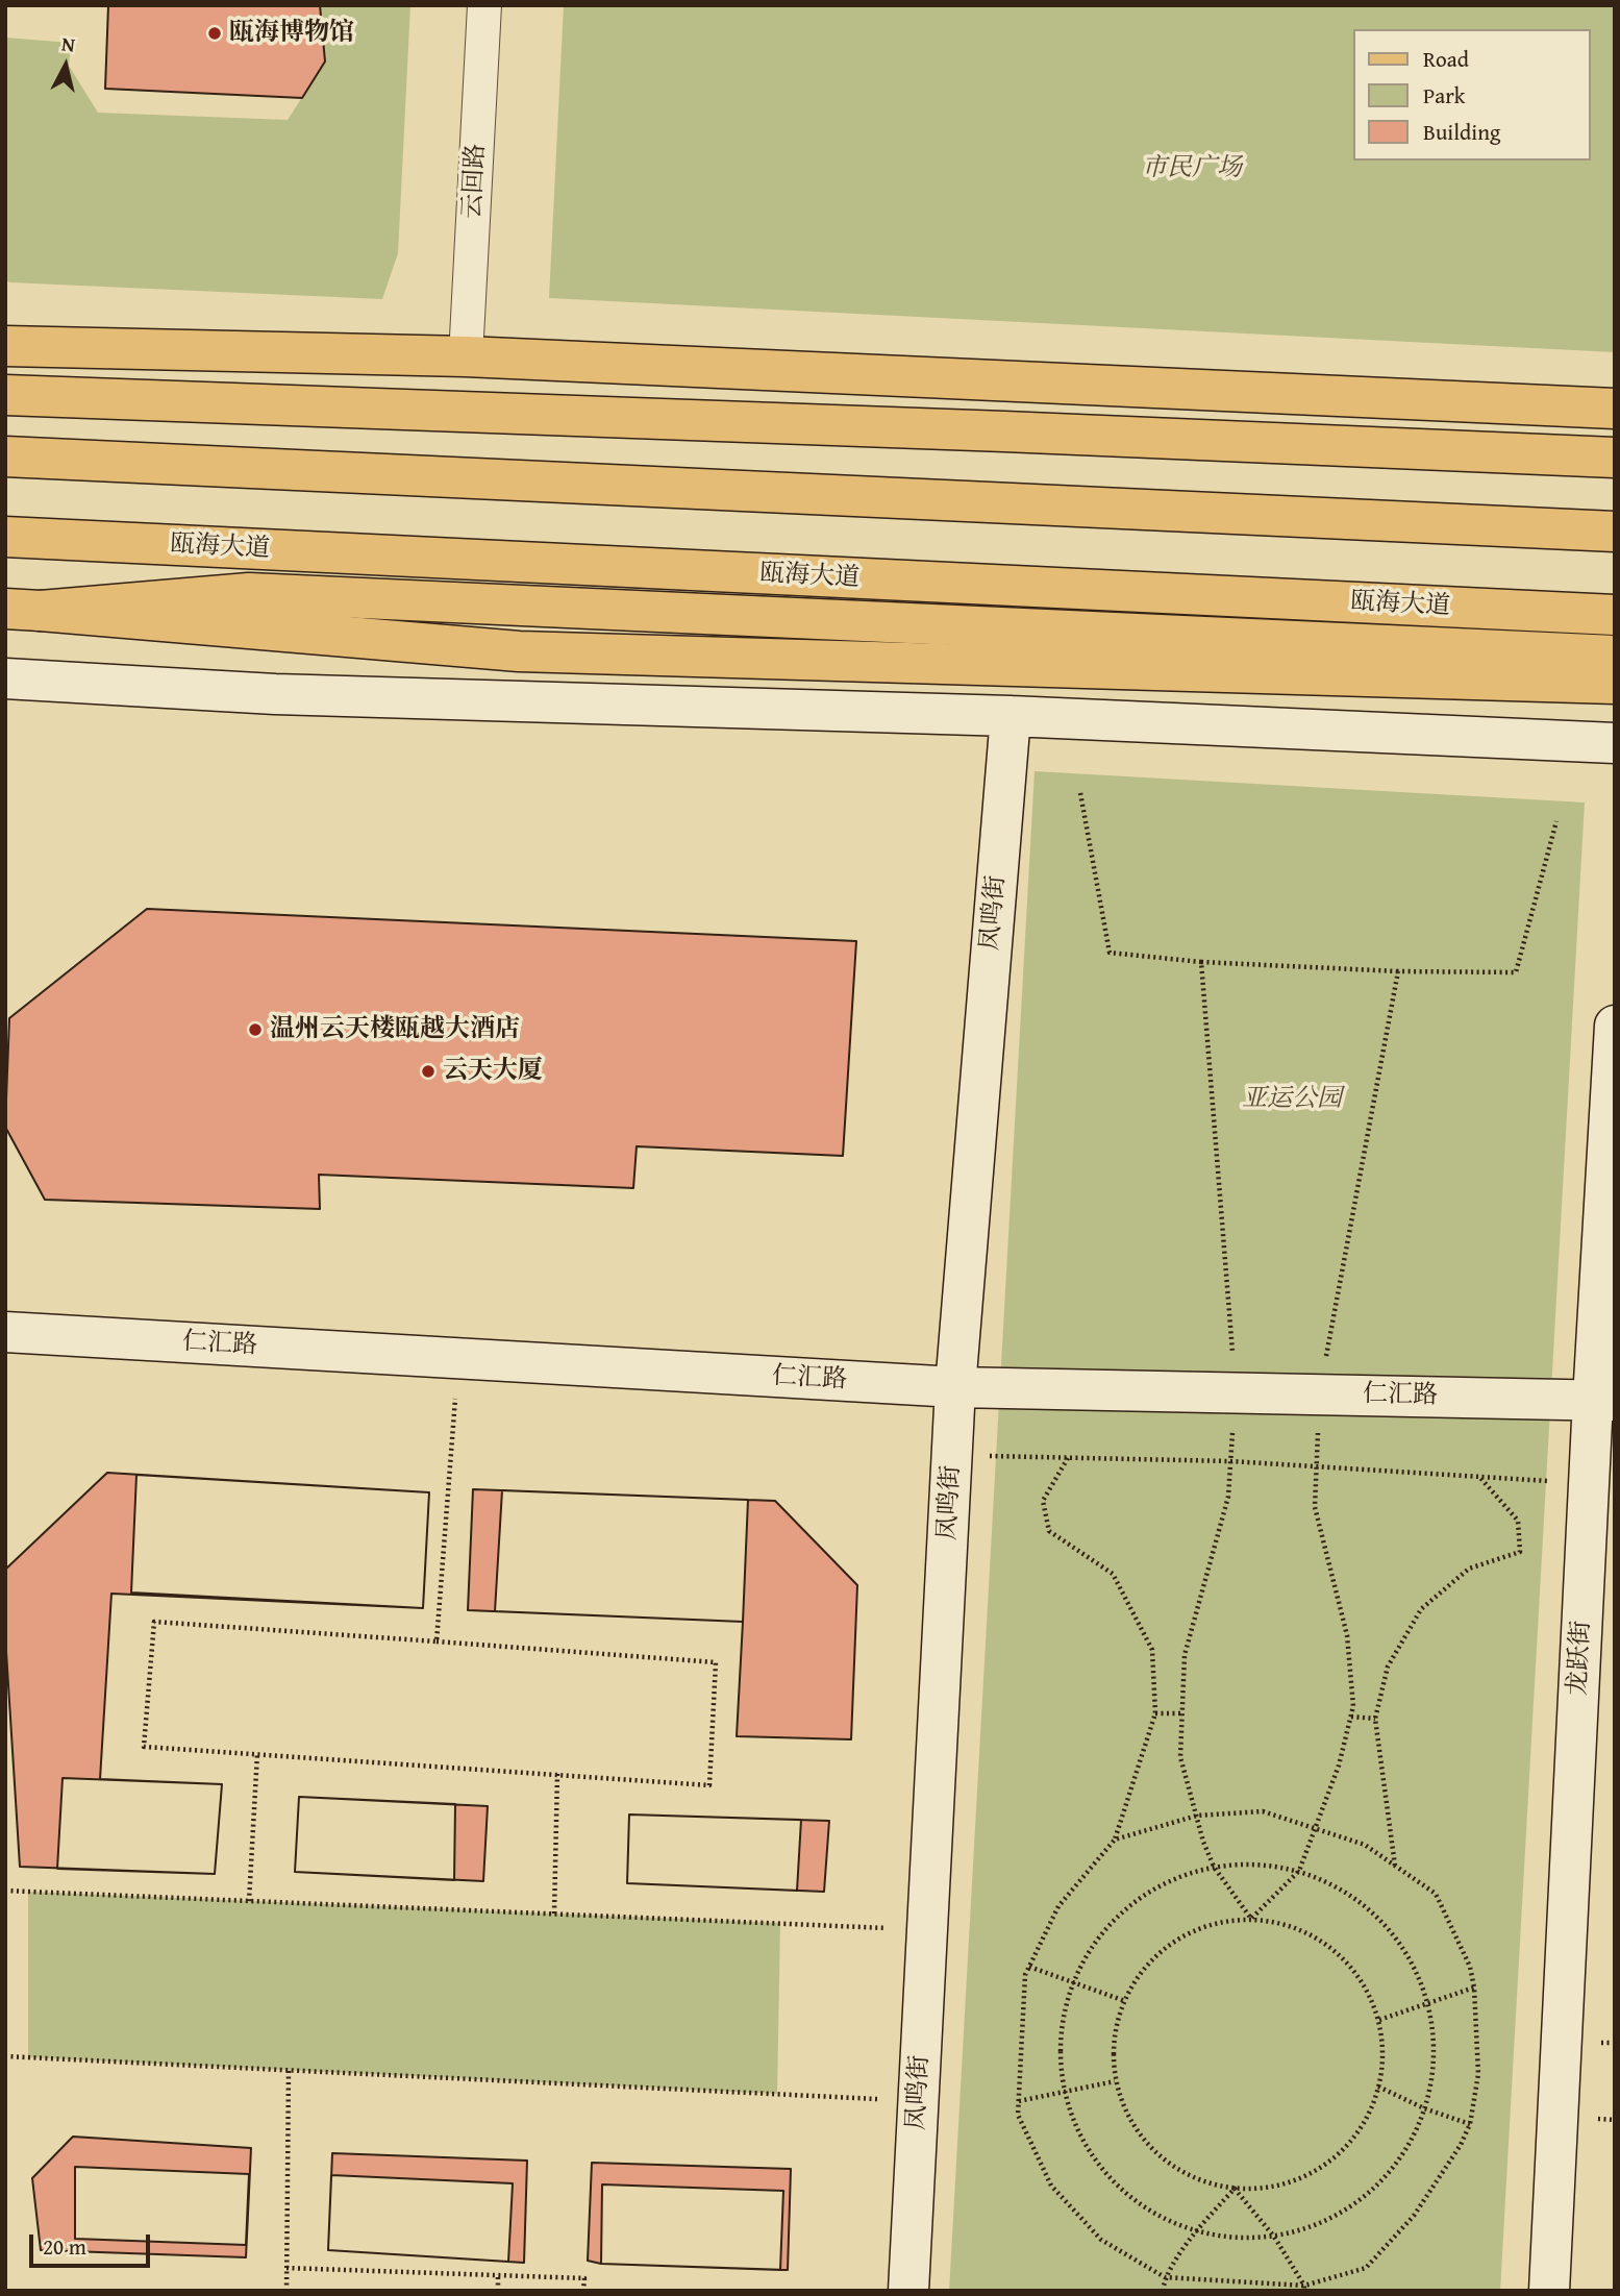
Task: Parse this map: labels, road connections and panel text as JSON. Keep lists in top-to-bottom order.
{
  "streets": {
    "main road": ["瓯海大道"],
    "street": [
      "云回路",
      "凤鸣街",
      "仁汇路",
      "龙跃街"
    ]
  },
  "crossings": [
    ["凤鸣街", "仁汇路"],
    ["仁汇路", "龙跃街"]
  ],
  "parks": ["市民广场", "亚运公园"],
  "places": ["瓯海博物馆", "温州云天楼瓯越大酒店", "云天大厦"],
  "legend": ["Road", "Park", "Building"],
  "scale_bar": "20 m",
  "north": "top"
}
